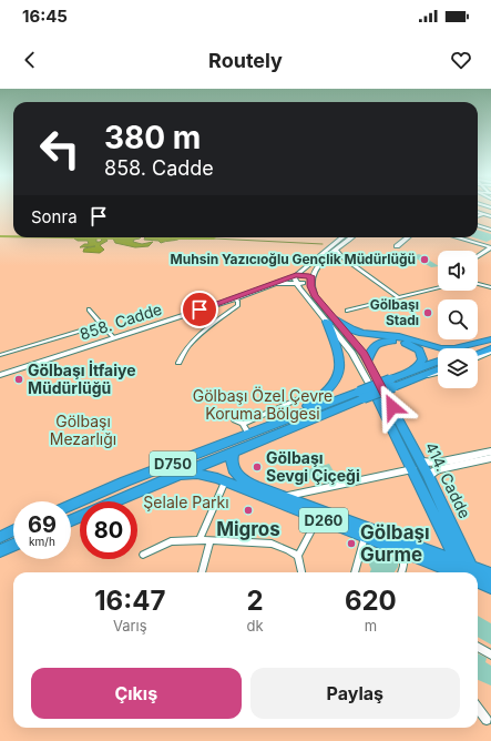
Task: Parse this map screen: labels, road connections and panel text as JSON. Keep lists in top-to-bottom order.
{
  "streets": {
    "highway": ["D750", "414. Cadde", "D260"],
    "street": ["858. Cadde"]
  },
  "crossings": [
    ["D750", "D260"],
    ["414. Cadde", "D260"]
  ],
  "parks": ["Gölbaşı Özel Çevre Koruma Bölgesi", "Gölbaşı Mezarlığı", "Şelale Parkı"],
  "places": [
    "Muhsin Yazıcıoğlu Gençlik Müdürlüğü",
    "Gölbaşı Stadı",
    "Gölbaşı İtfaiye Müdürlüğü",
    "Gölbaşı Sevgi Çiçeği",
    "Migros",
    "Gölbaşı Gurme"
  ],
  "page": {
    "status": "16:45",
    "header": "Routely",
    "turn": ["380 m", "858. Cadde"],
    "then": "Sonra",
    "speed": "69 km/h",
    "limit": "80",
    "eta": [
      "16:47",
      "Varış",
      "2",
      "dk",
      "620",
      "m"
    ],
    "buttons": ["Çıkış", "Paylaş"]
  }
}
